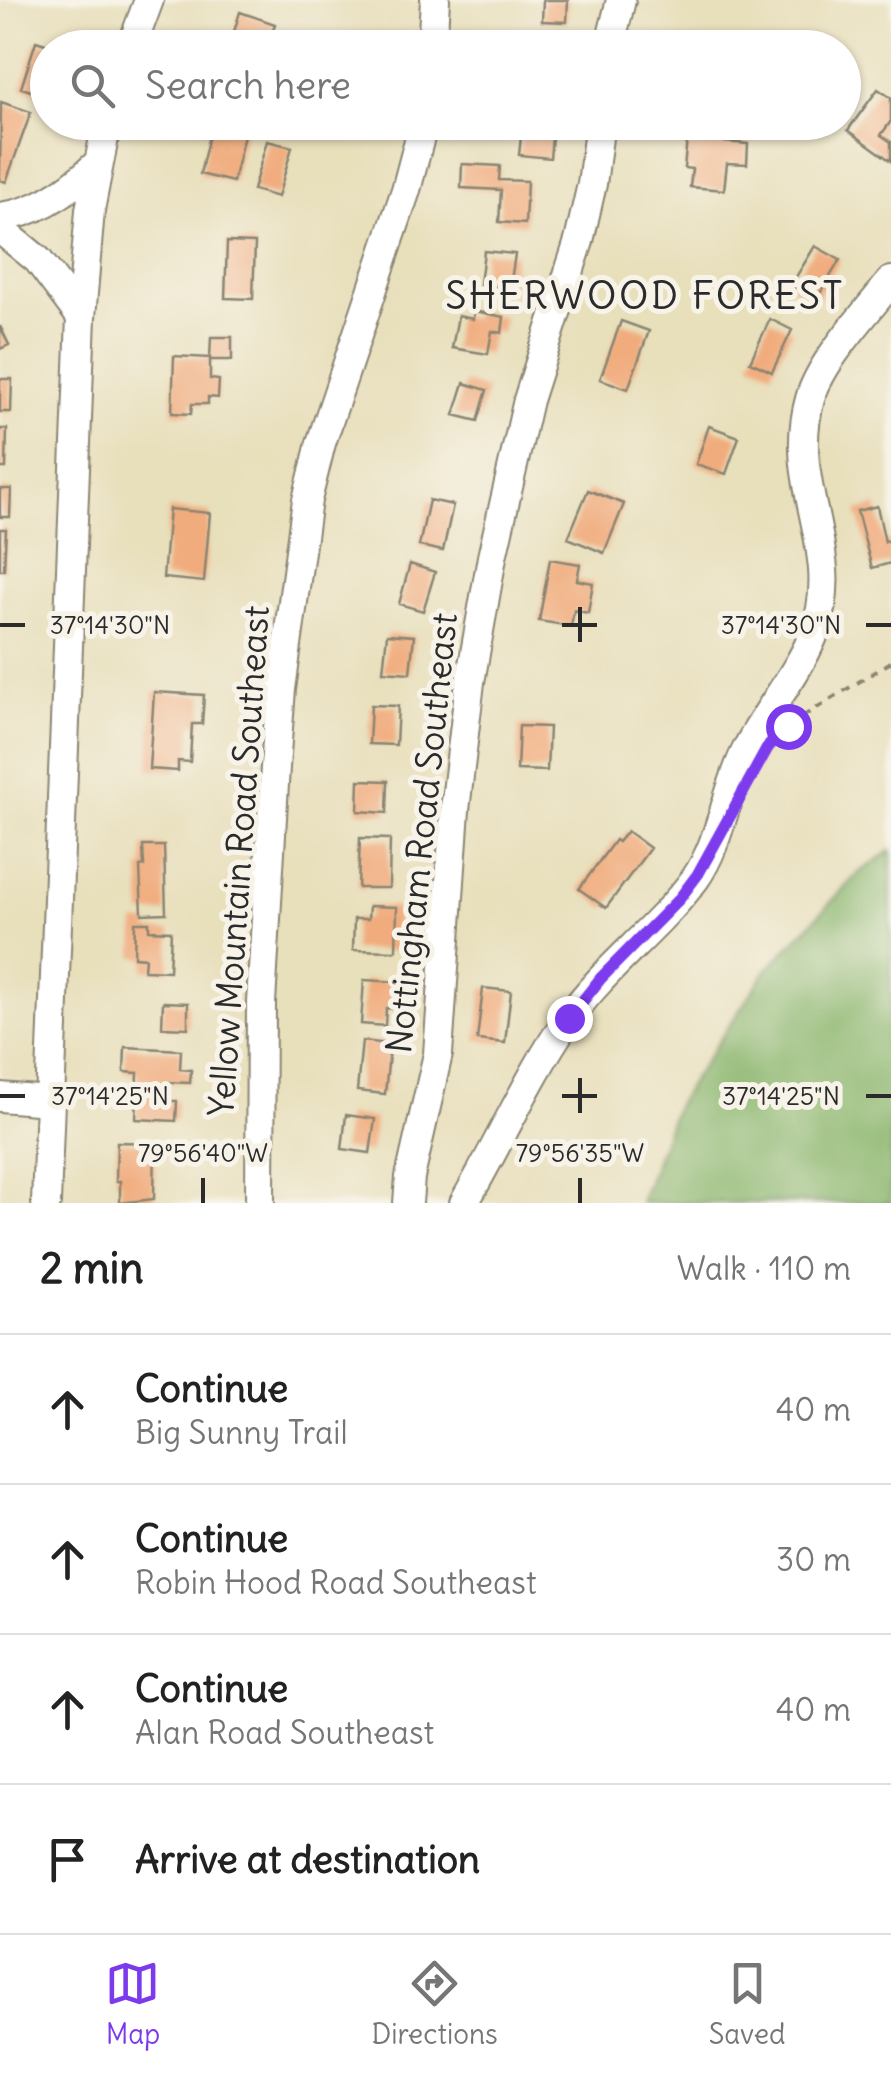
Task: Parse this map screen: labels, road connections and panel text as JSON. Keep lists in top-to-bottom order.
{
  "streets": {
    "street": ["Nottingham Road Southeast", "Yellow Mountain Road Southeast"]
  },
  "districts": ["SHERWOOD FOREST"],
  "page": {
    "search": "Search here",
    "heading": ["2 min", "Walk · 110 m"],
    "list": [
      ["Continue", "Big Sunny Trail", "40 m"],
      ["Continue", "Robin Hood Road Southeast", "30 m"],
      ["Continue", "Alan Road Southeast", "40 m"],
      "Arrive at destination"
    ],
    "nav": ["Map", "Directions", "Saved"]
  },
  "coordinates": [
    "37°14'30\"N",
    "37°14'25\"N",
    "79°56'40\"W",
    "79°56'35\"W"
  ]
}
